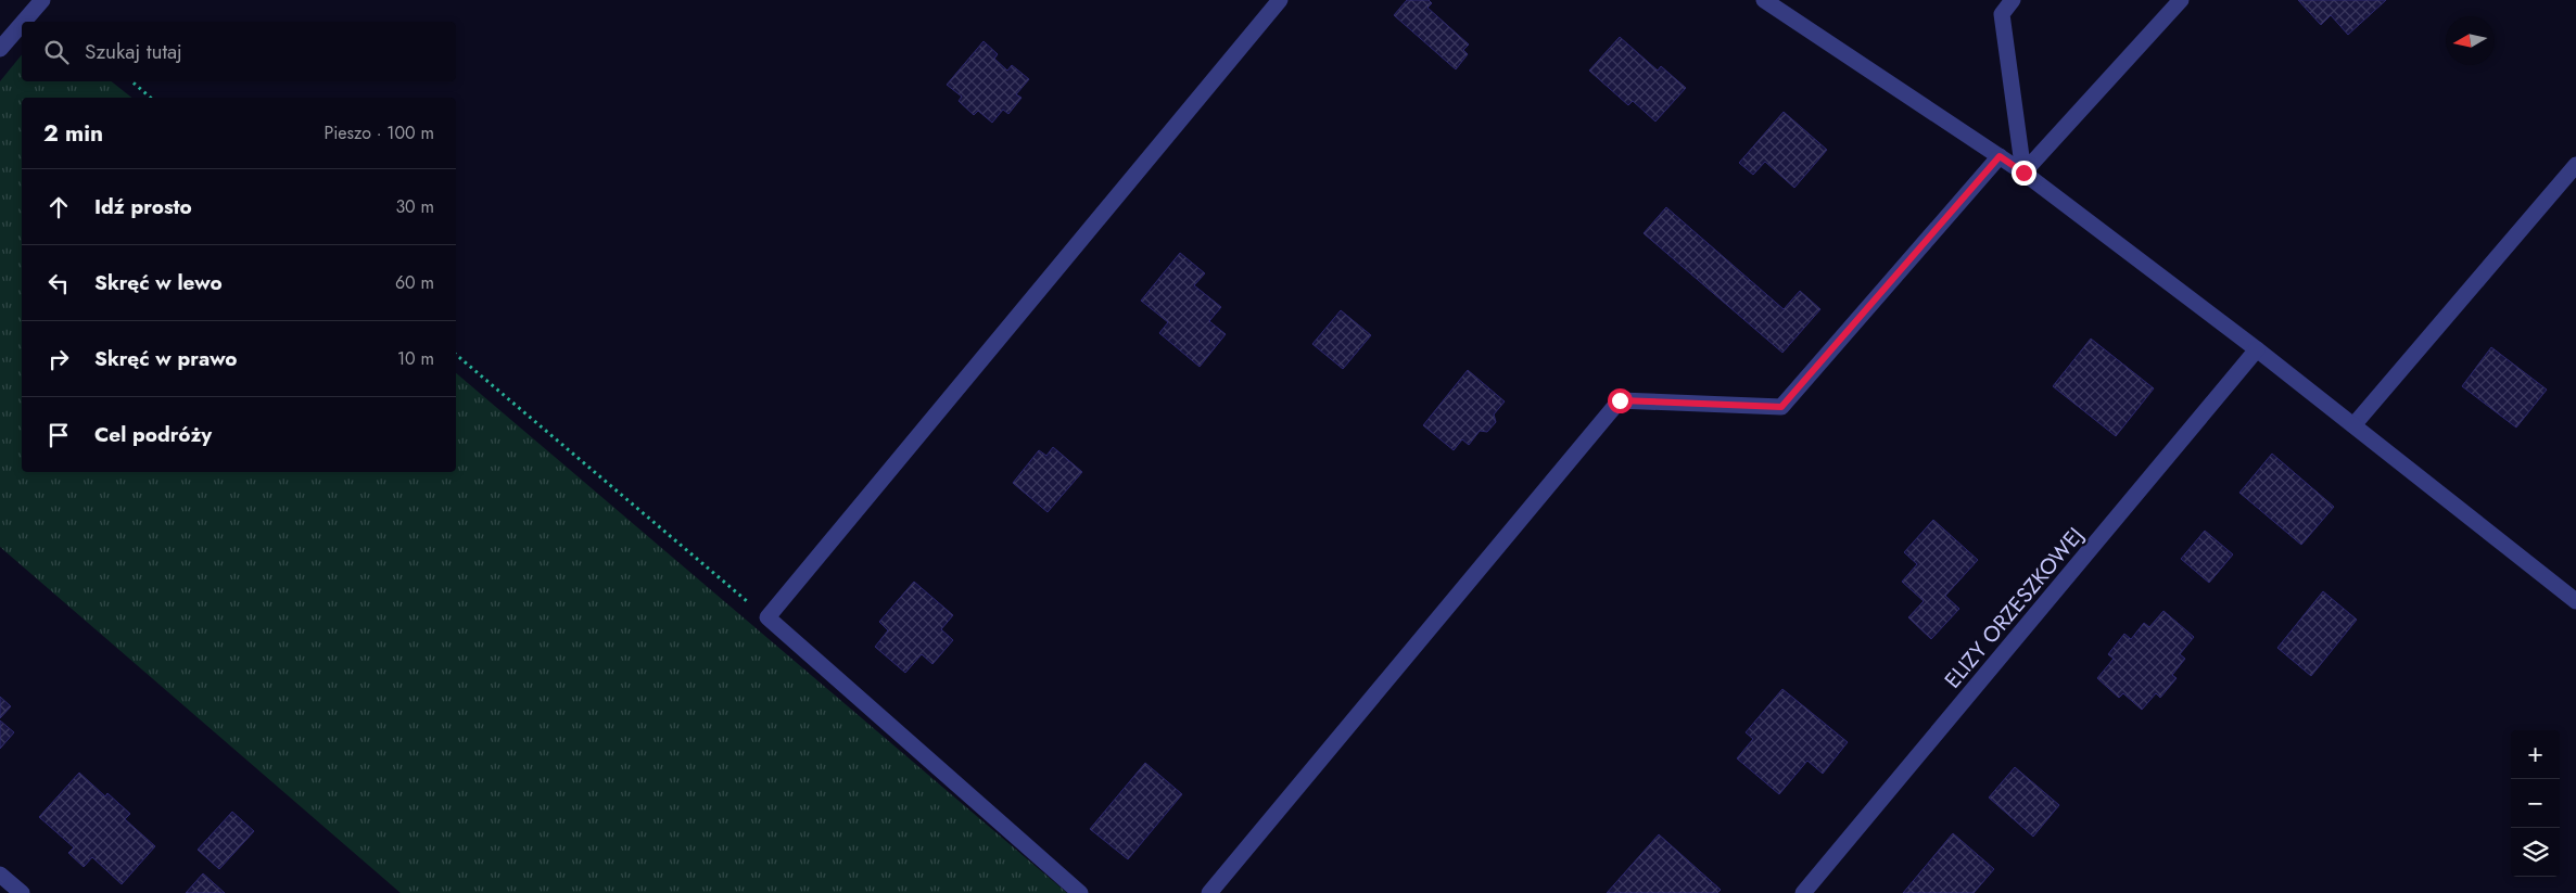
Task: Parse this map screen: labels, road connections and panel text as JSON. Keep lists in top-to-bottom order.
{
  "streets": {
    "street": ["ELIZY ORZESZKOWEJ"]
  },
  "north": "left",
  "page": {
    "search": "Szukaj tutaj",
    "heading": ["2 min", "Pieszo · 100 m"],
    "list": [
      ["Idź prosto", "30 m"],
      ["Skręć w lewo", "60 m"],
      ["Skręć w prawo", "10 m"],
      "Cel podróży"
    ],
    "map_buttons": ["+", "−"]
  }
}
